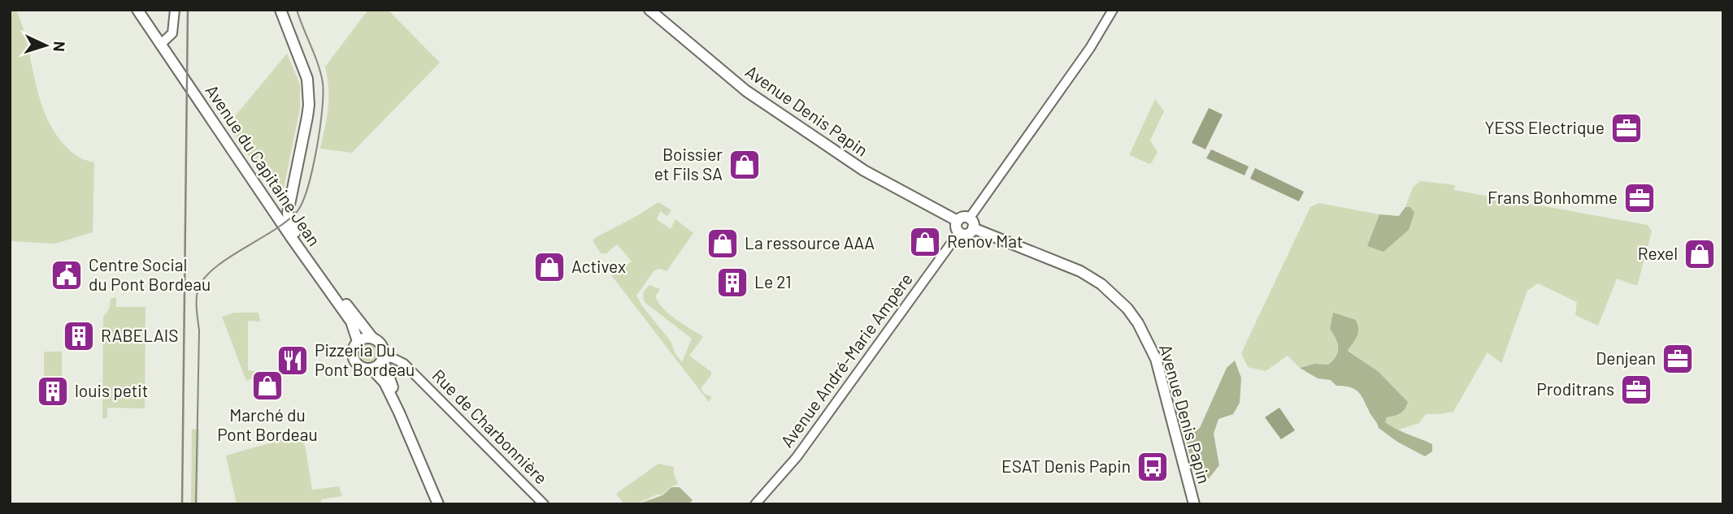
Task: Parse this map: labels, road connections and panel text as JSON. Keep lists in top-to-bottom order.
{
  "streets": {
    "main road": ["Avenue Denis Papin", "Avenue du Capitaine Jean"],
    "street": ["Avenue André-Marie Ampère", "Rue de Charbonnière"]
  },
  "crossings": [
    ["Avenue Denis Papin", "Avenue André-Marie Ampère"],
    ["Avenue du Capitaine Jean", "Rue de Charbonnière"]
  ],
  "places": {
    "office": [
      "YESS Electrique",
      "Frans Bonhomme",
      "Denjean",
      "Proditrans"
    ],
    "shop": [
      "Boissier et Fils SA",
      "Renov Mat",
      "La ressource AAA",
      "Rexel",
      "Activex",
      "Marché du Pont Bordeau"
    ],
    "public building": ["Centre Social du Pont Bordeau"],
    "building": ["Le 21", "RABELAIS", "louis petit"],
    "restaurant": ["Pizzeria Du Pont Bordeau"],
    "bus stop": ["ESAT Denis Papin"]
  },
  "north": "right"
}
